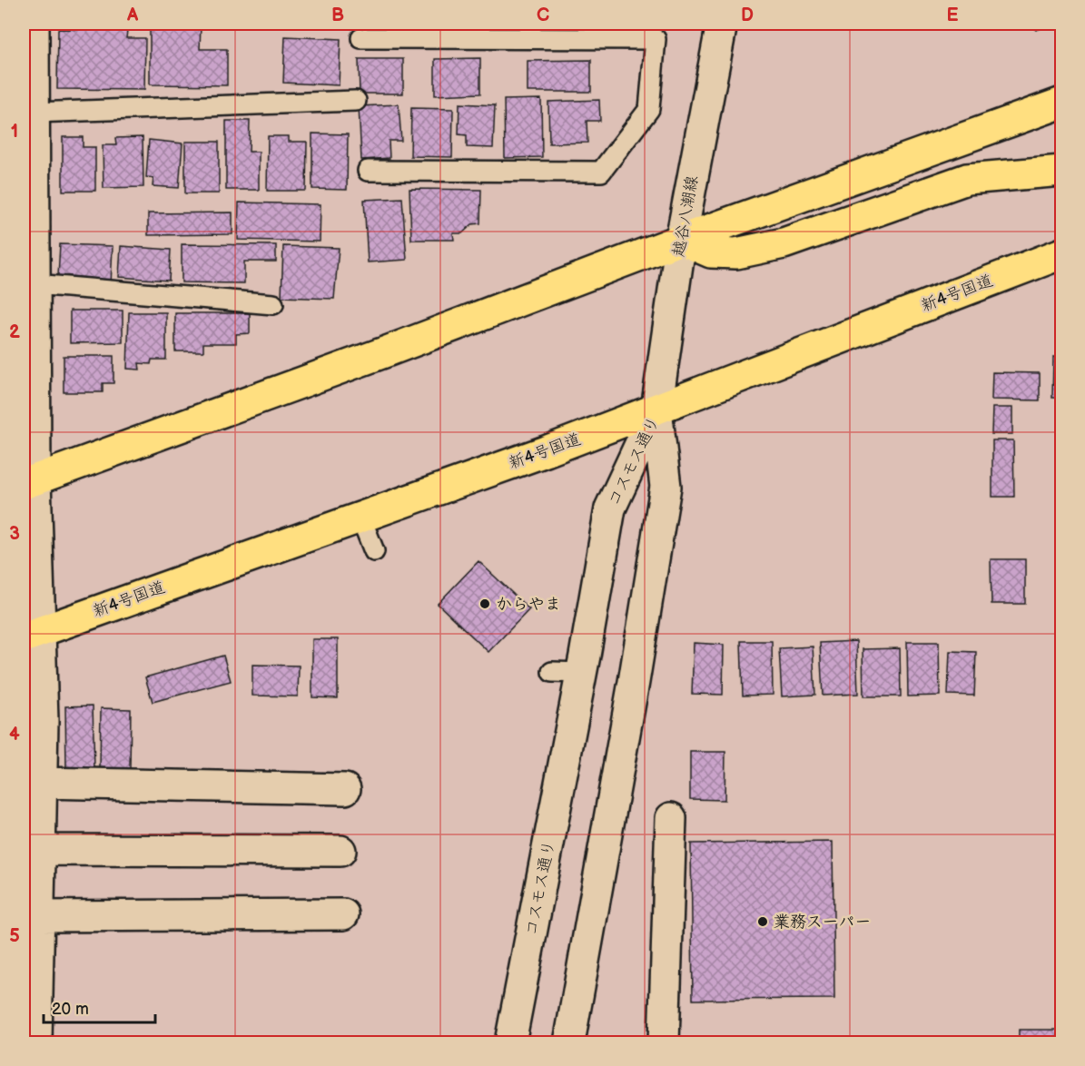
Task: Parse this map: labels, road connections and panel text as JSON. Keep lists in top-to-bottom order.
{
  "streets": {
    "highway": ["新4号国道"],
    "street": ["越谷八潮線", "コスモス通り"]
  },
  "crossings": [
    ["越谷八潮線", "新4号国道"],
    ["越谷八潮線", "コスモス通り"],
    ["新4号国道", "コスモス通り"]
  ],
  "places": ["からやま", "業務スーパー"],
  "scale_bar": "20 m",
  "grid": {
    "columns": [
      "A",
      "B",
      "C",
      "D",
      "E"
    ],
    "rows": [
      "1",
      "2",
      "3",
      "4",
      "5"
    ]
  }
}
